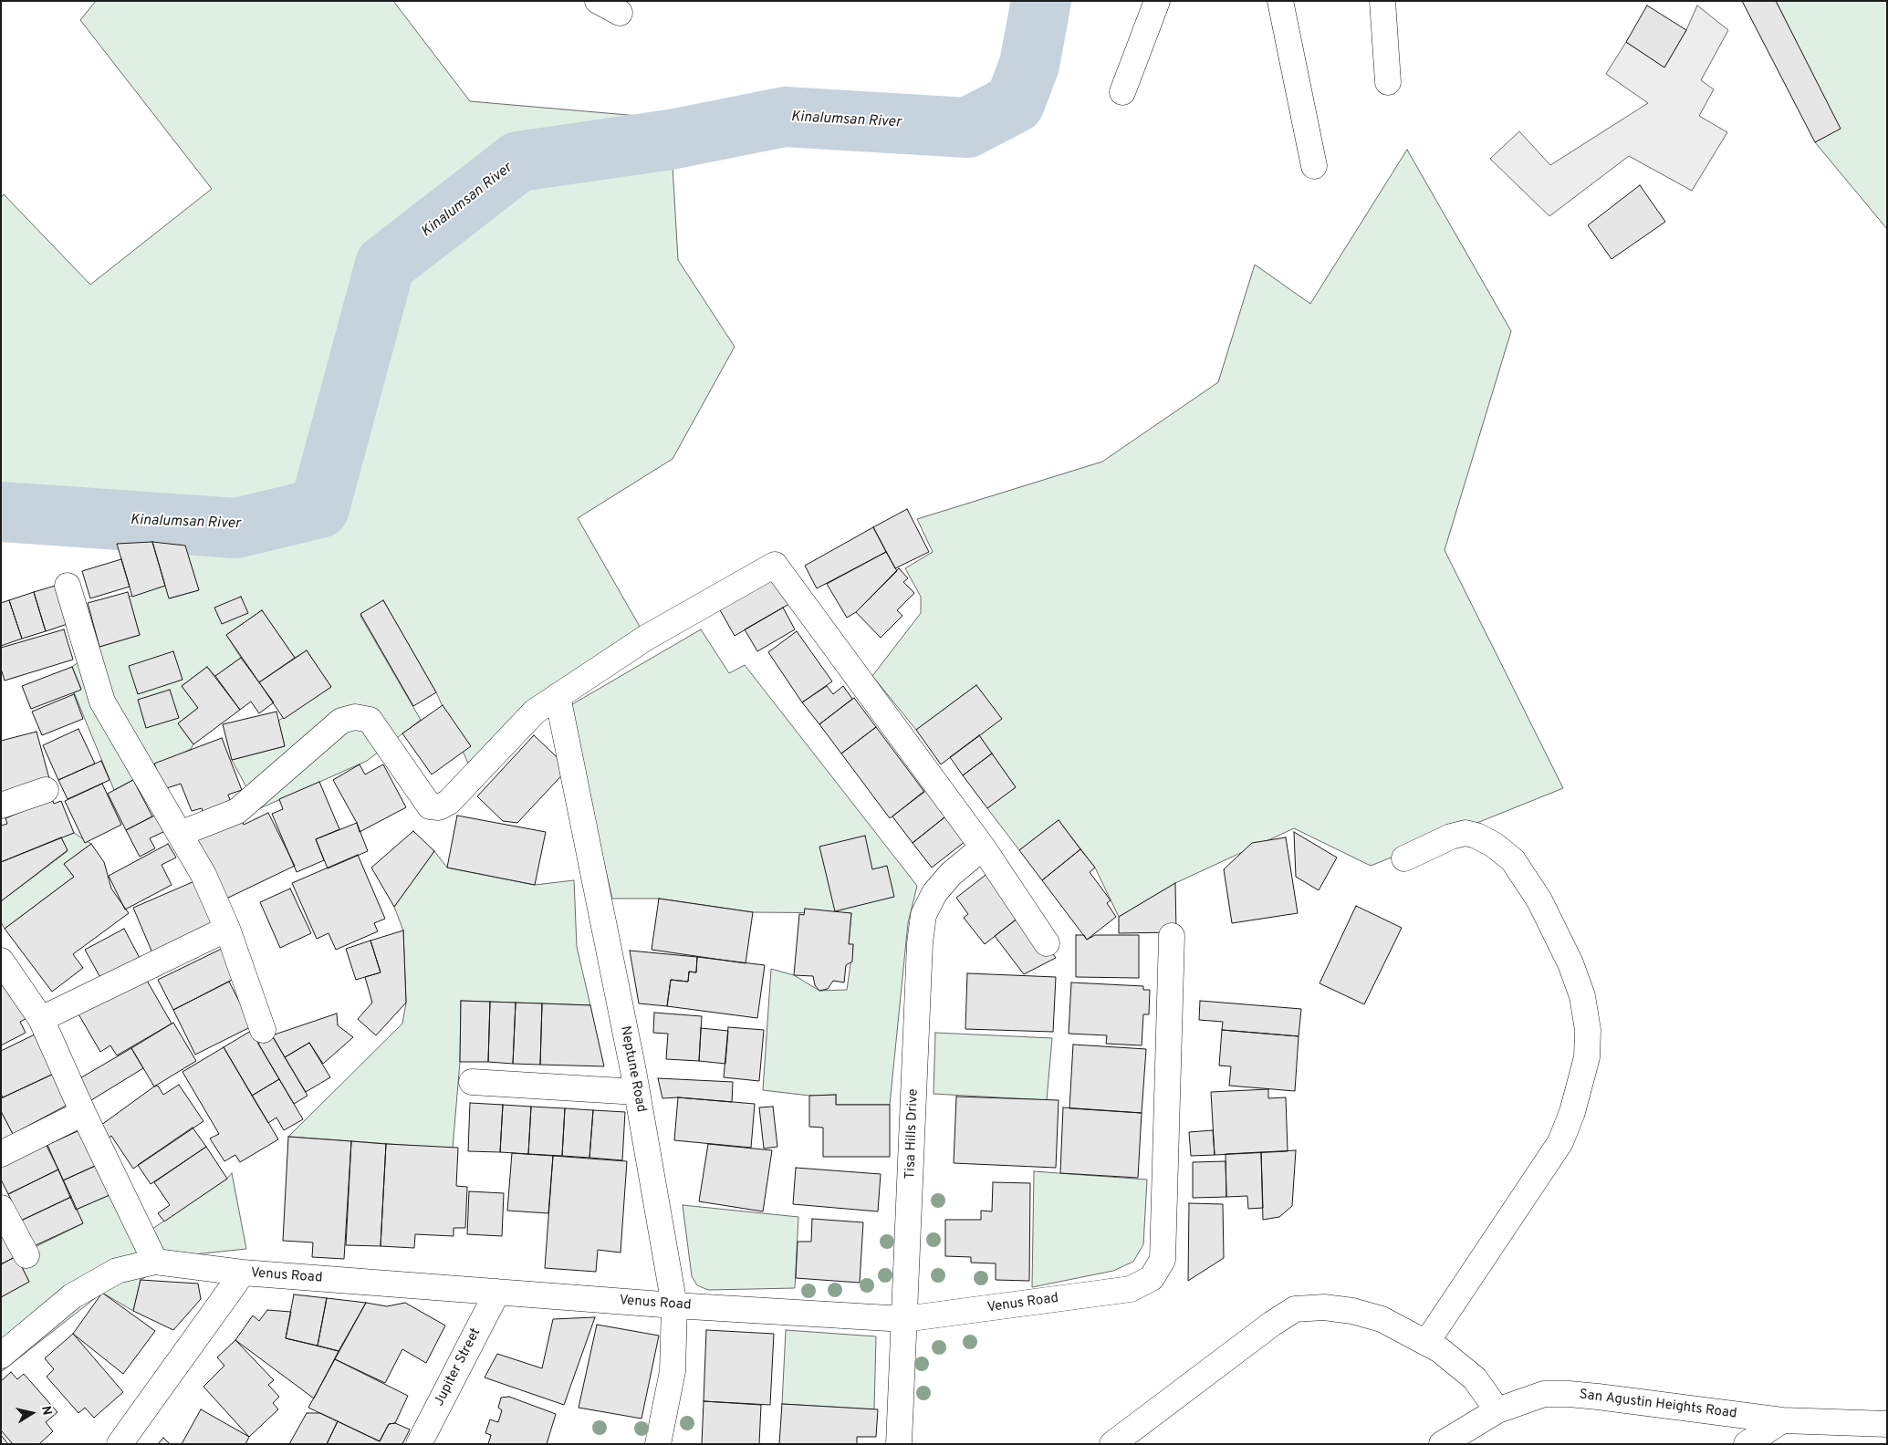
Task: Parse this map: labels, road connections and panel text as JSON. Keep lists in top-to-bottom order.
{
  "streets": {
    "street": [
      "Neptune Road",
      "Tisa Hills Drive",
      "Venus Road",
      "Jupiter Street",
      "San Agustin Heights Road"
    ]
  },
  "crossings": [
    ["Neptune Road", "Venus Road"],
    ["Tisa Hills Drive", "Venus Road"],
    ["Venus Road", "Jupiter Street"]
  ],
  "water": ["Kinalumsan River"],
  "north": "right"
}
